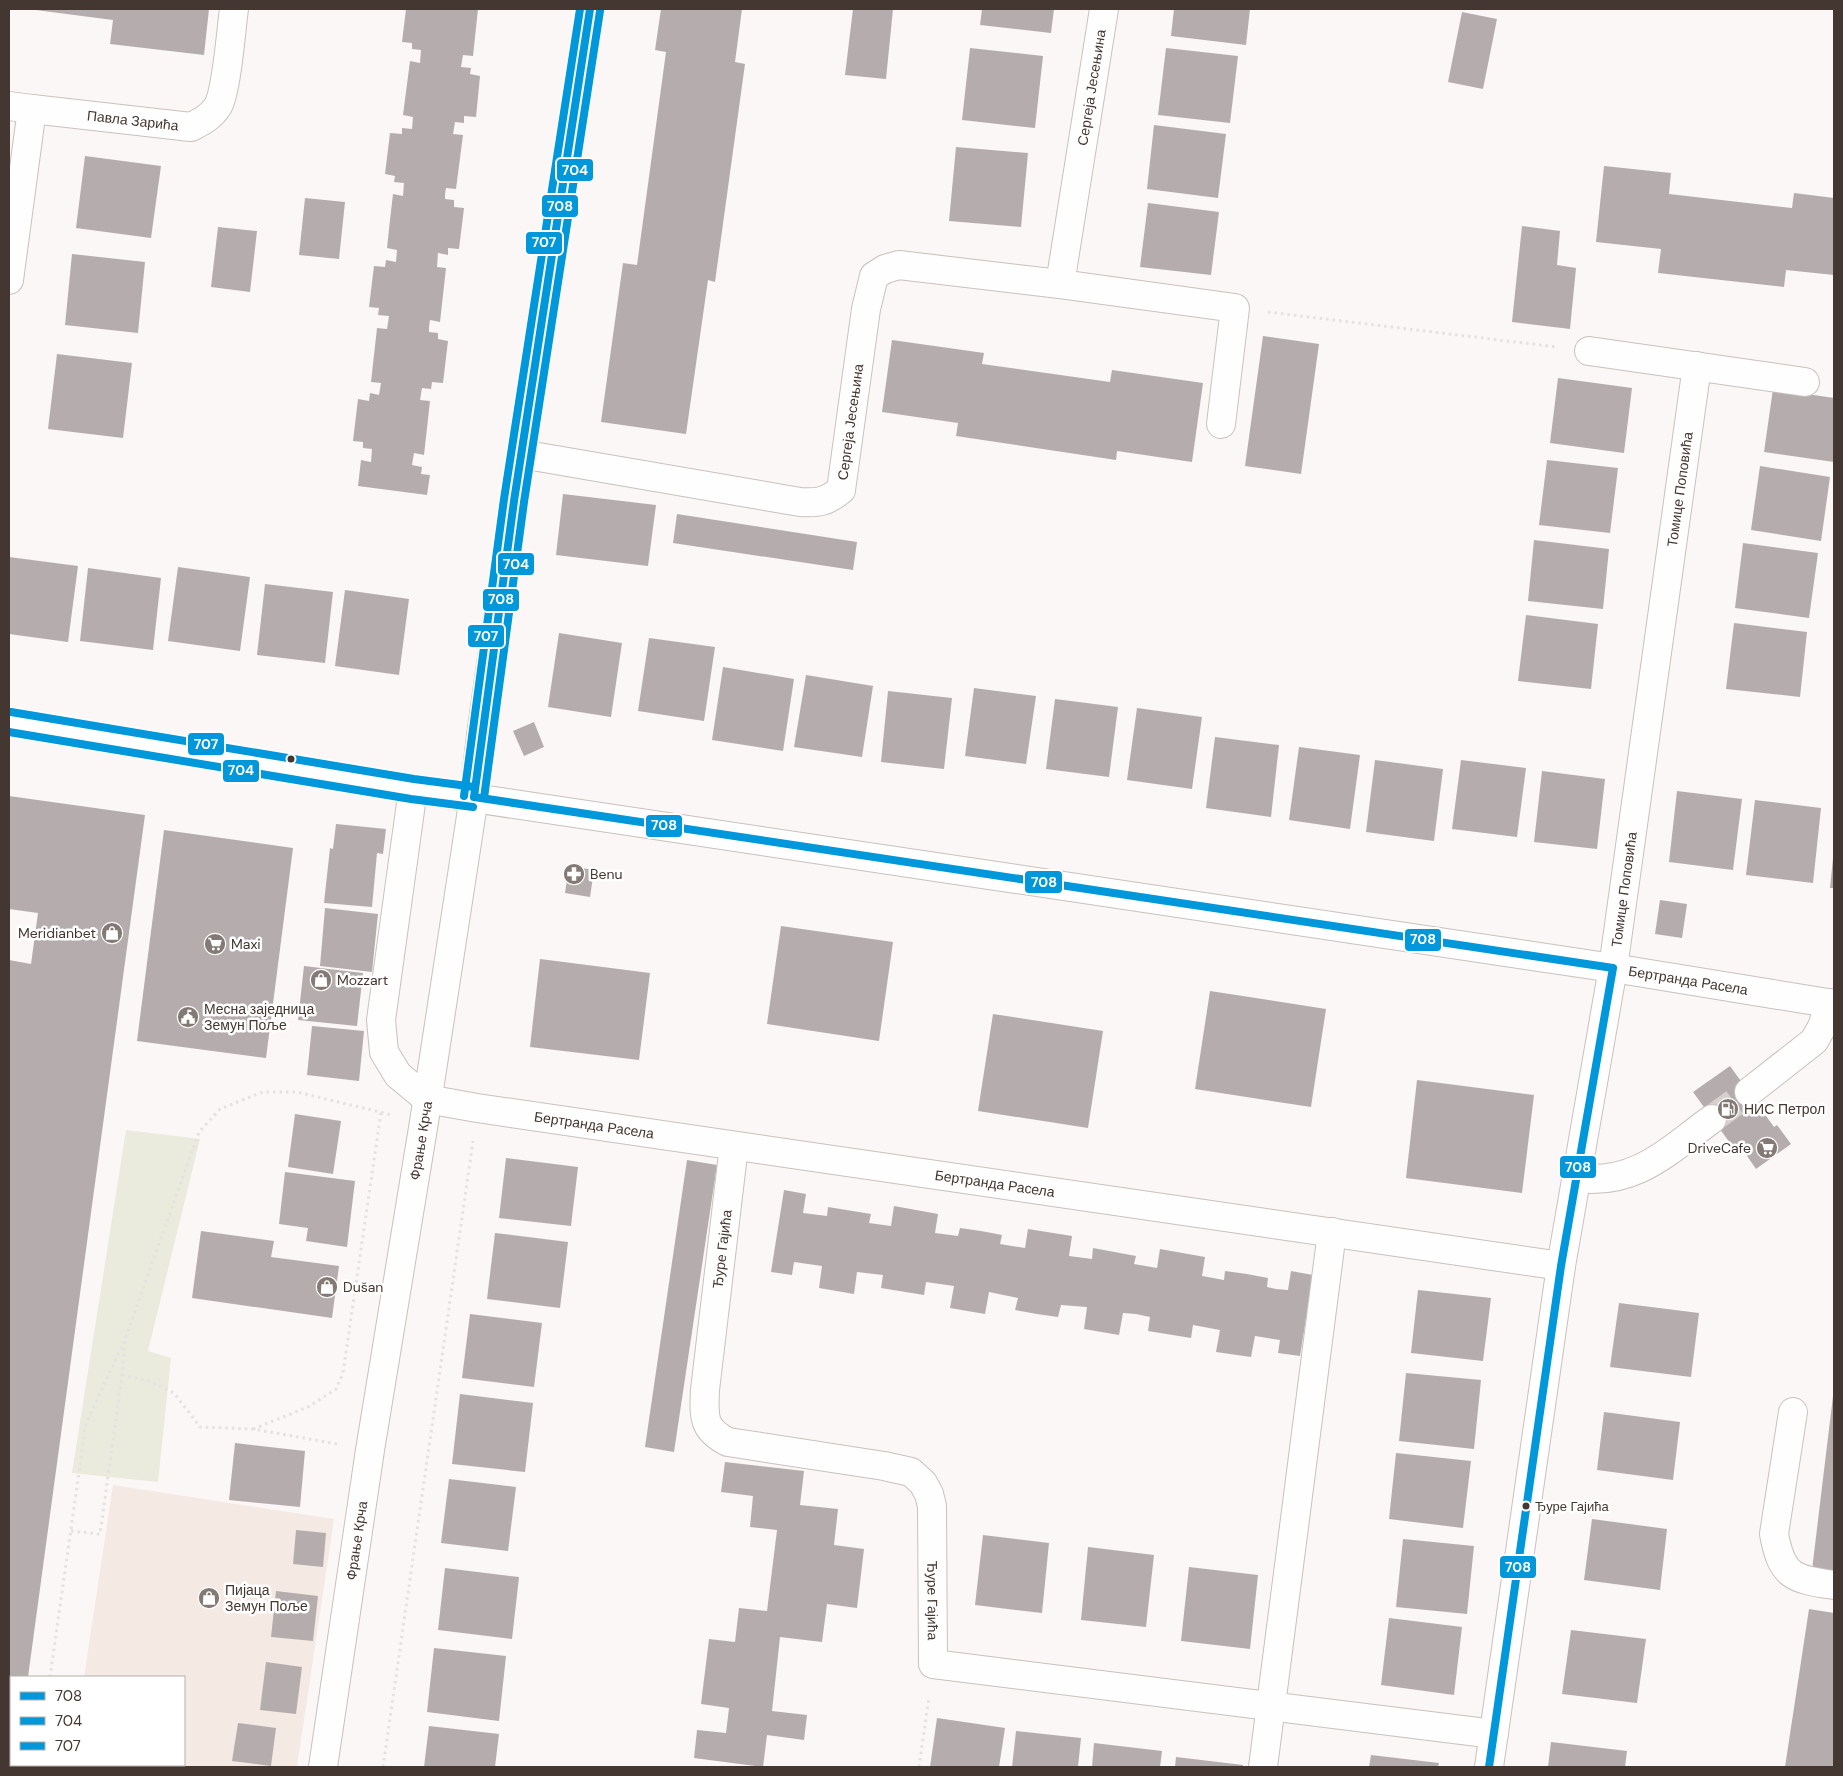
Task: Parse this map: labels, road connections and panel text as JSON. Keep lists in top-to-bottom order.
{
  "streets": {
    "street": [
      "Сергеја Јесењина",
      "Павла Зарића",
      "Томице Поповића",
      "Бертранда Расела",
      "Фрање Крча",
      "Ђуре Гајића"
    ]
  },
  "crossings": [
    ["Сергеја Јесењина", "Фрање Крча"],
    ["Томице Поповића", "Бертранда Расела"],
    ["Бертранда Расела", "Фрање Крча"],
    ["Бертранда Расела", "Ђуре Гајића"]
  ],
  "places": {
    "pharmacy": ["Benu"],
    "shop": [
      "Meridianbet",
      "Mozzart",
      "Dušan",
      "Пијаца Земун Поље"
    ],
    "supermarket": ["Maxi", "DriveCafe"],
    "public building": ["Месна заједница Земун Поље"],
    "fuel station": ["НИС Петрол"],
    "other": ["Ђуре Гајића"]
  },
  "lines": ["transit line 708", "transit line 707", "transit line 704"],
  "legend": ["708", "704", "707"]
}
